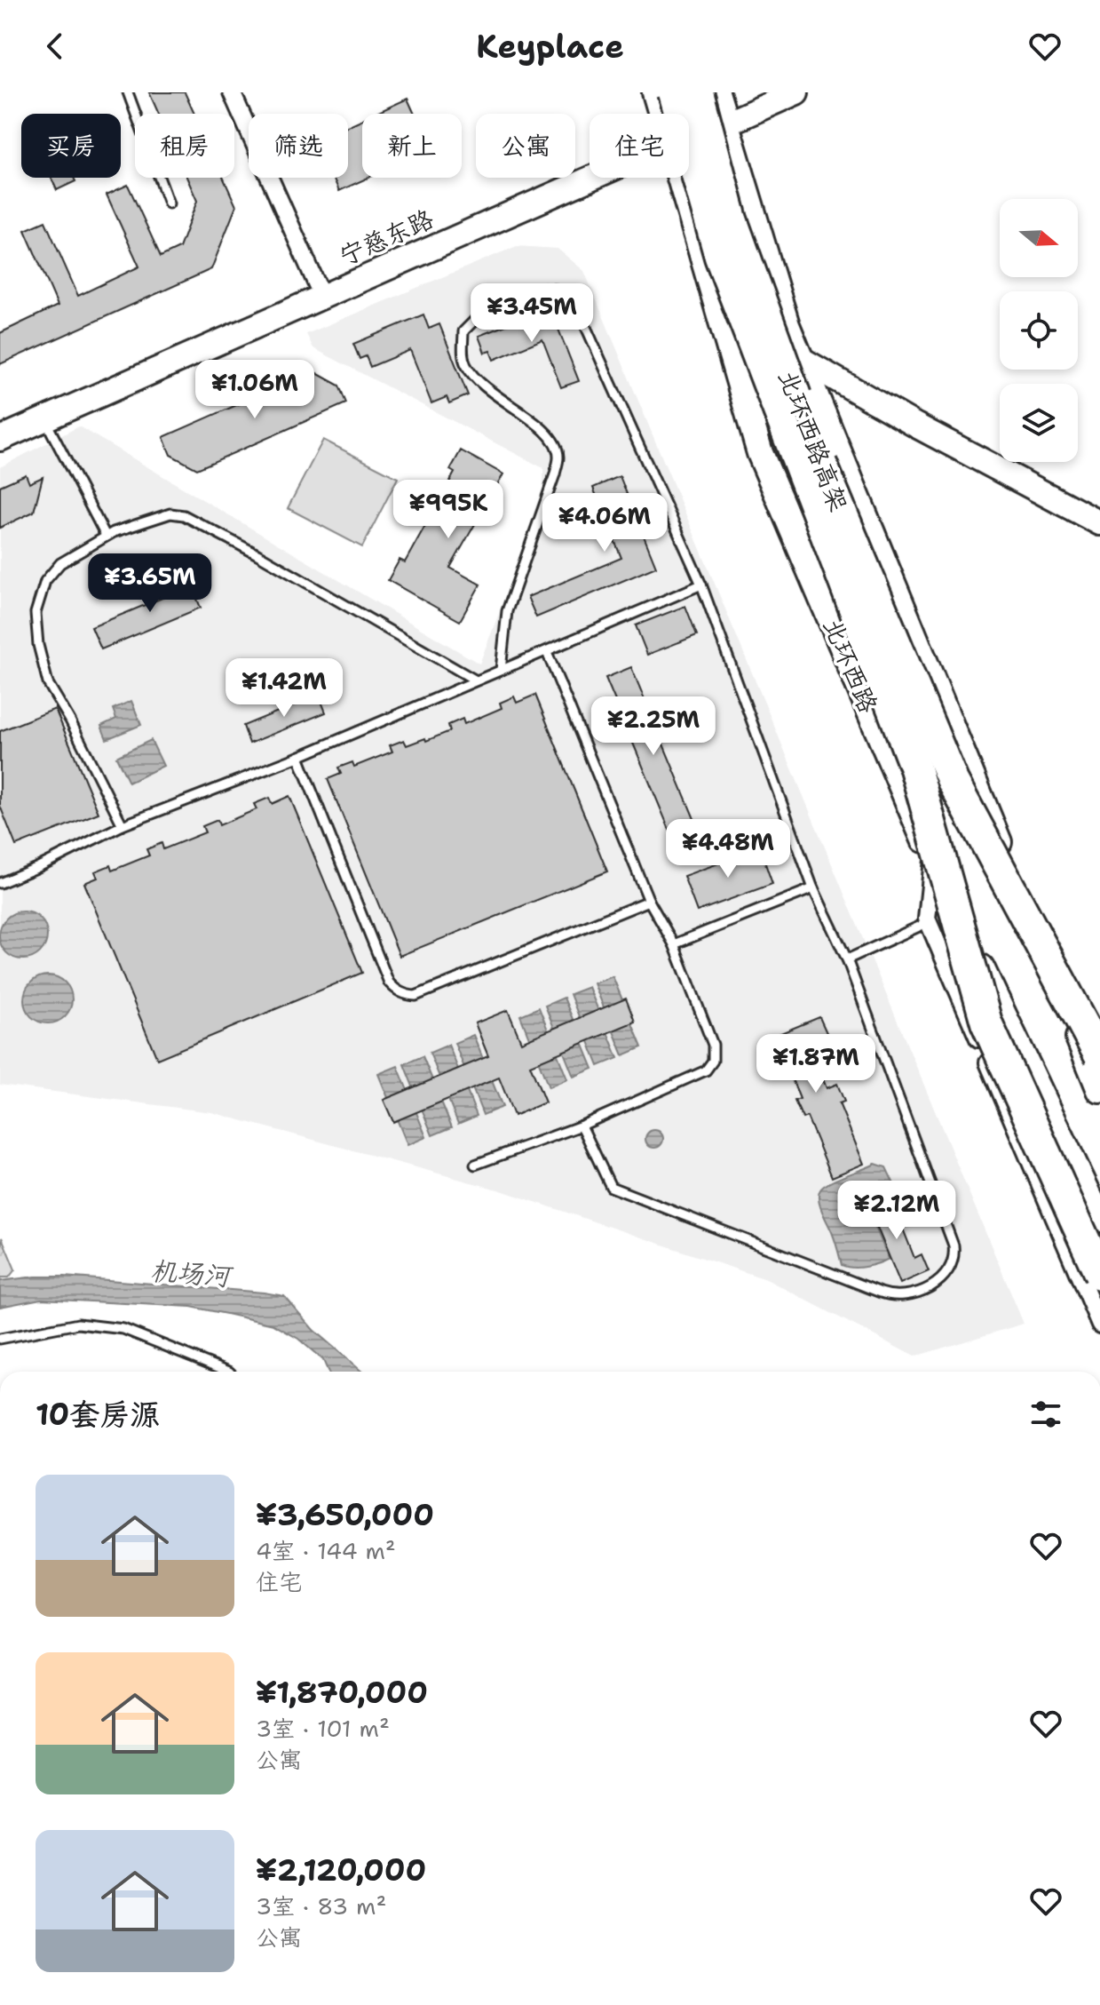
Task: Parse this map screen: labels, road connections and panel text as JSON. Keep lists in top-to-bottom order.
{
  "streets": {
    "highway": ["北环西路高架"],
    "main road": ["宁慈东路", "北环西路"]
  },
  "water": ["机场河"],
  "north": "right",
  "page": {
    "header": "Keyplace",
    "chip": [
      "买房",
      "租房",
      "筛选",
      "新上",
      "公寓",
      "住宅"
    ],
    "price": [
      "¥3.45M",
      "¥1.06M",
      "¥995K",
      "¥4.06M",
      "¥3.65M",
      "¥1.42M",
      "¥2.25M",
      "¥4.48M",
      "¥1.87M",
      "¥2.12M"
    ],
    "heading": "10套房源",
    "list": [
      {
        "name": "¥3,650,000",
        "note": "4室 · 144 m² · 住宅"
      },
      {
        "name": "¥1,870,000",
        "note": "3室 · 101 m² · 公寓"
      },
      {
        "name": "¥2,120,000",
        "note": "3室 · 83 m² · 公寓"
      }
    ]
  }
}
